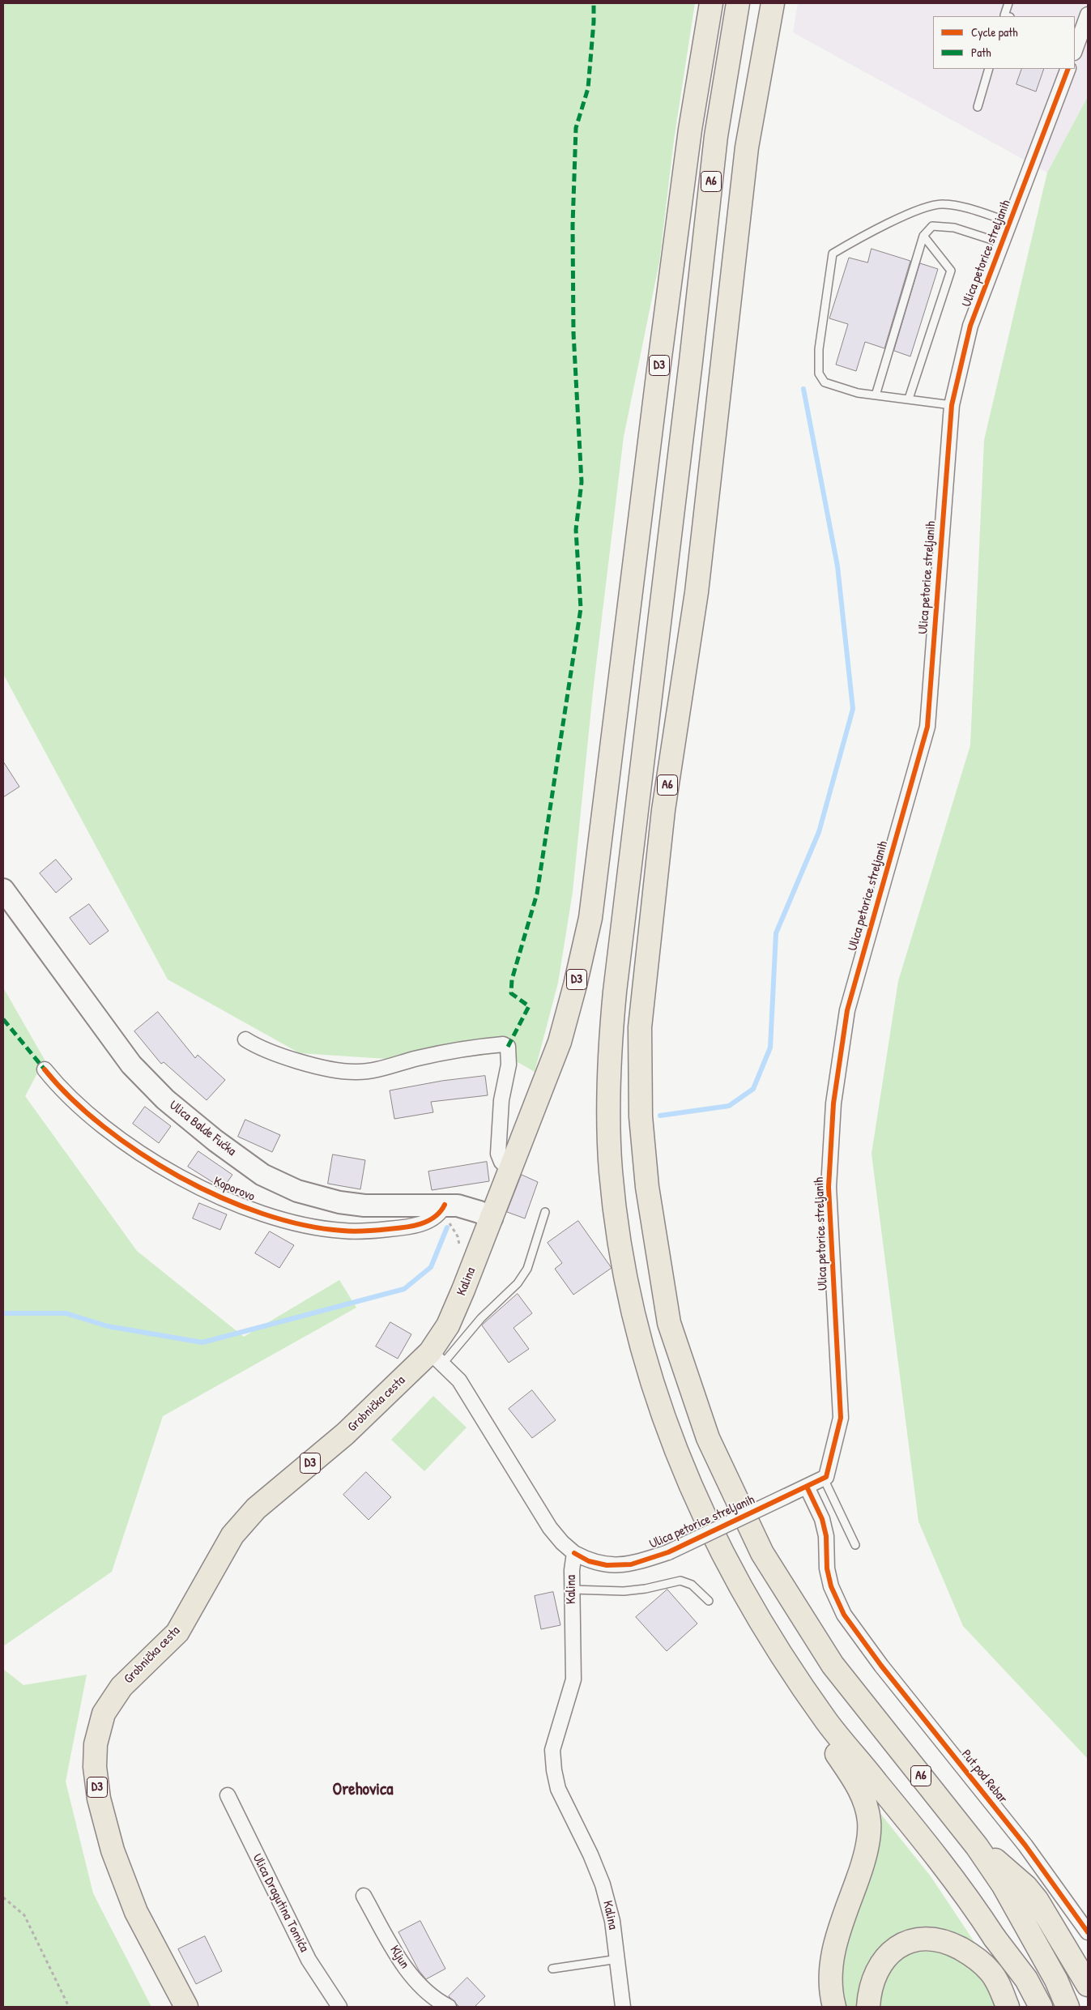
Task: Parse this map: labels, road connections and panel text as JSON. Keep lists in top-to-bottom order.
{
  "streets": {
    "main road": [
      "A6",
      "D3",
      "Ulica Balde Fućka",
      "Kalina",
      "Grobnička cesta"
    ],
    "street": [
      "Ulica petorice streljanih",
      "Koporovo",
      "Put pod Rebar",
      "Ulica Dragutina Tomića",
      "Kljun"
    ]
  },
  "crossings": [
    ["Ulica petorice streljanih", "Kalina"],
    ["Ulica petorice streljanih", "Put pod Rebar"],
    ["D3", "Ulica Balde Fućka"],
    ["D3", "Kalina"],
    ["Ulica Balde Fućka", "Koporovo"],
    ["Ulica Balde Fućka", "Kalina"],
    ["Kalina", "Grobnička cesta"]
  ],
  "districts": ["Orehovica"],
  "legend": ["Cycle path", "Path"]
}
